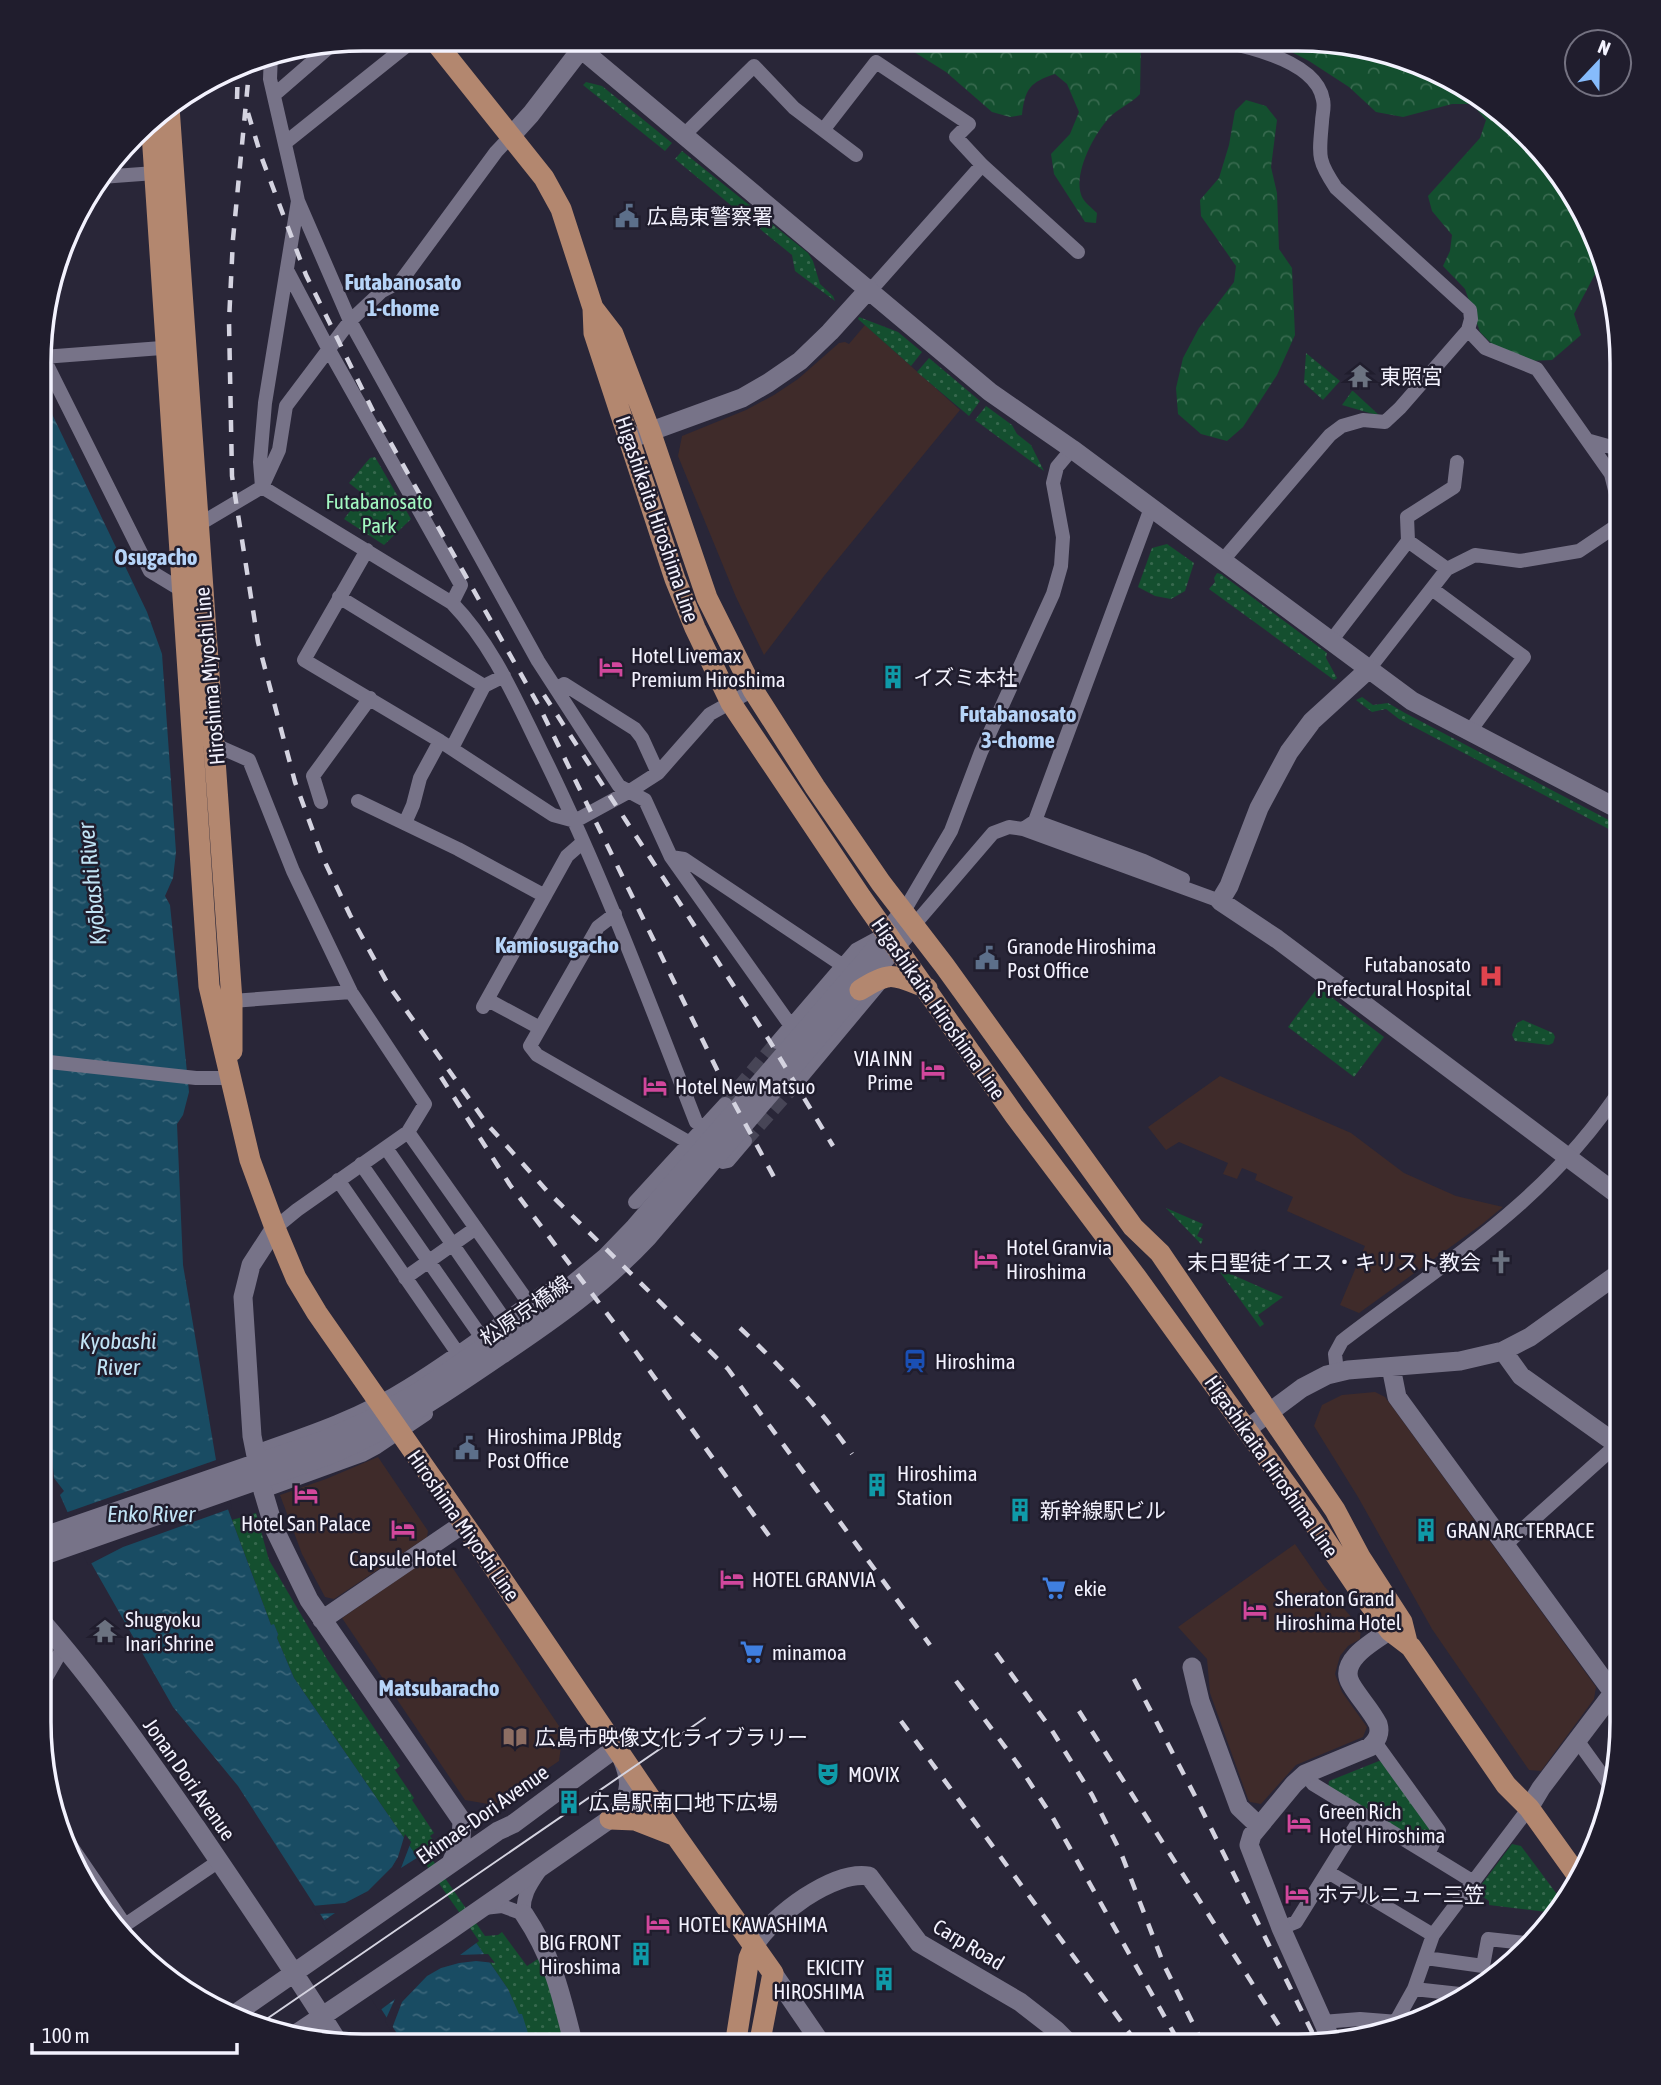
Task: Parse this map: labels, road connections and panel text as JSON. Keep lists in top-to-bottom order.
{
  "streets": {
    "main road": ["Higashikaita Hiroshima Line", "Hiroshima Miyoshi Line"],
    "street": [
      "松原京橋線",
      "Jonan Dori Avenue",
      "Ekimae-Dori Avenue",
      "Carp Road"
    ]
  },
  "crossings": [
    ["Higashikaita Hiroshima Line", "松原京橋線"],
    ["Hiroshima Miyoshi Line", "Ekimae-Dori Avenue"],
    ["Hiroshima Miyoshi Line", "Carp Road"],
    ["Jonan Dori Avenue", "Ekimae-Dori Avenue"]
  ],
  "districts": [
    "Futabanosato 1-chome",
    "Osugacho",
    "Futabanosato 3-chome",
    "Kamiosugacho",
    "Matsubaracho"
  ],
  "water": ["Kyōbashi River", "Kyobashi River", "Enko River"],
  "parks": ["Futabanosato Park"],
  "places": {
    "public building": ["広島東警察署", "Granode Hiroshima Post Office", "Hiroshima JPBldg Post Office"],
    "temple": ["東照宮", "Shugyoku Inari Shrine"],
    "hotel": [
      "Hotel Livemax Premium Hiroshima",
      "VIA INN Prime",
      "Hotel New Matsuo",
      "Hotel Granvia Hiroshima",
      "Hotel San Palace",
      "Capsule Hotel",
      "HOTEL GRANVIA",
      "Sheraton Grand Hiroshima Hotel",
      "Green Rich Hotel Hiroshima",
      "ホテルニュー三笠",
      "HOTEL KAWASHIMA"
    ],
    "building": [
      "イズミ本社",
      "Hiroshima Station",
      "新幹線駅ビル",
      "GRAN ARC TERRACE",
      "広島駅南口地下広場",
      "BIG FRONT Hiroshima",
      "EKICITY HIROSHIMA"
    ],
    "hospital": ["Futabanosato Prefectural Hospital"],
    "church": ["末日聖徒イエス・キリスト教会"],
    "station": ["Hiroshima"],
    "supermarket": ["ekie", "minamoa"],
    "library": ["広島市映像文化ライブラリー"],
    "theatre": ["MOVIX"]
  },
  "scale_bar": "100 m",
  "north": "top"
}
